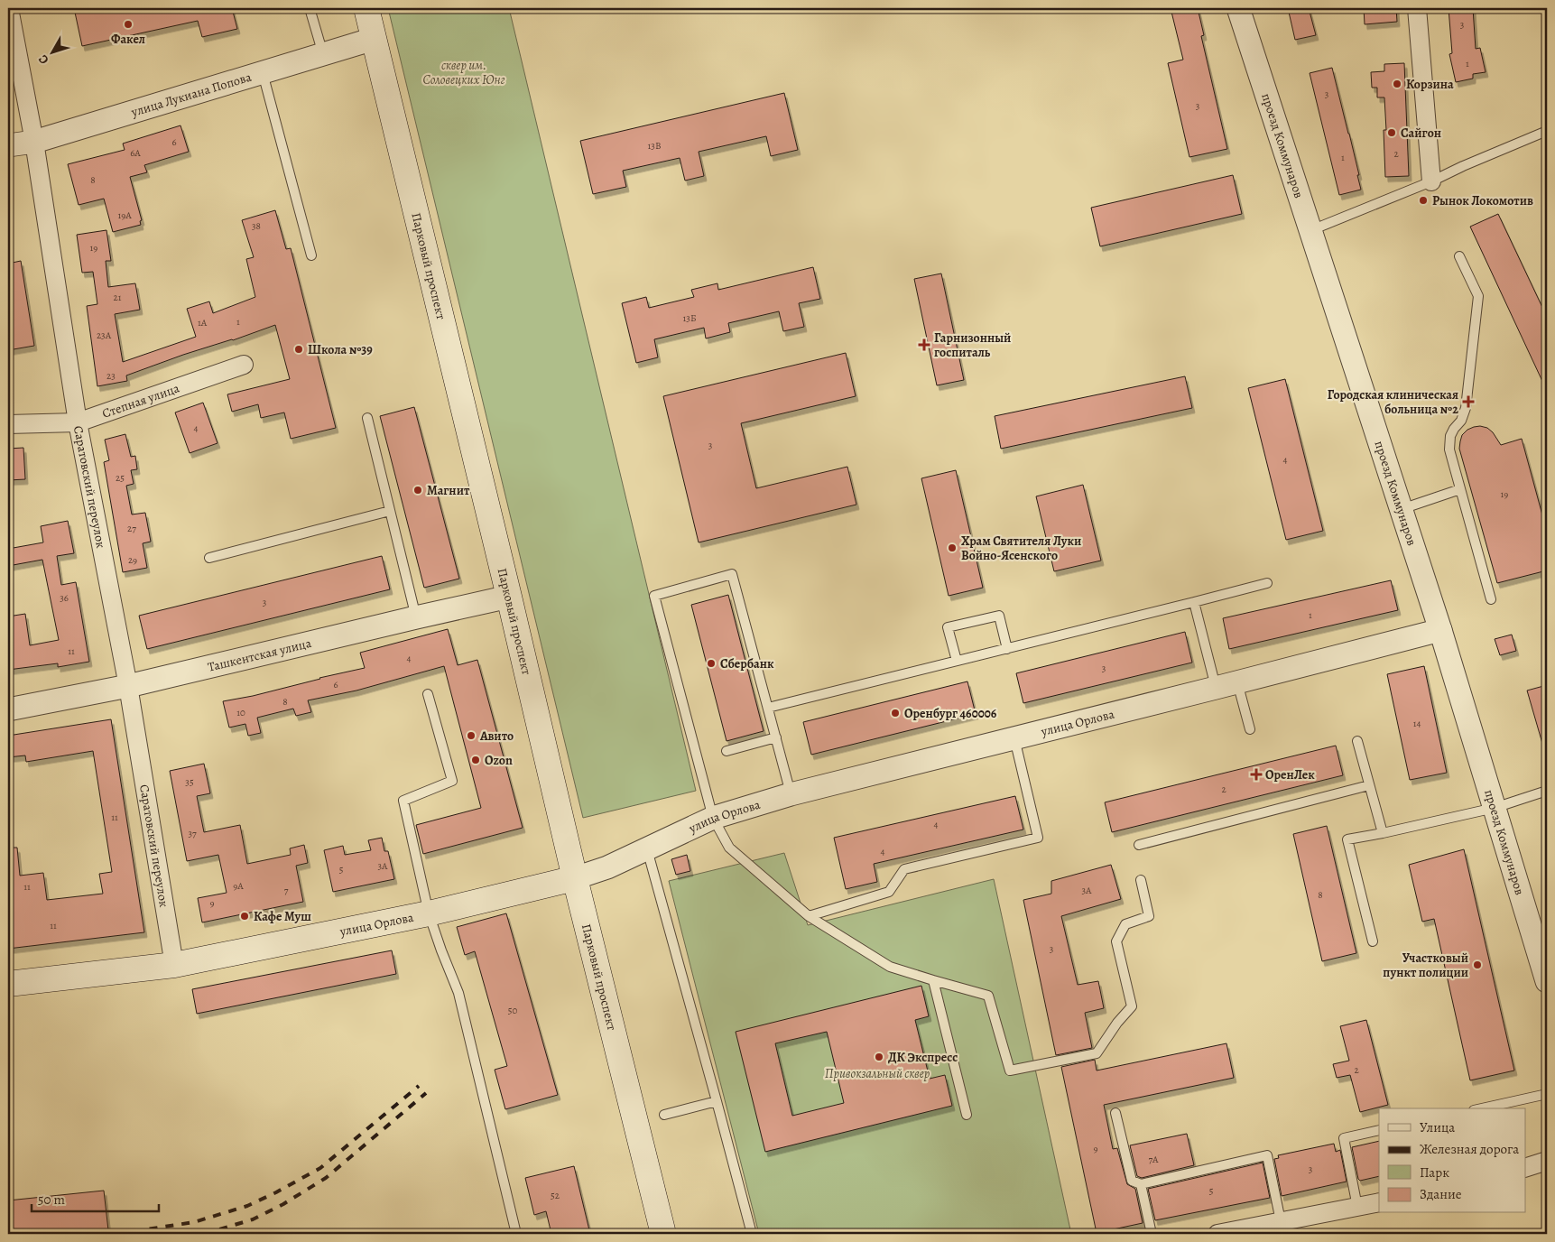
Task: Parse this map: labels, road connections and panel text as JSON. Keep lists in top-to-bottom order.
{
  "streets": {
    "main road": ["Парковый проспект", "улица Орлова"],
    "street": [
      "улица Лукиана Попова",
      "проезд Коммунаров",
      "Степная улица",
      "Саратовский переулок",
      "Ташкентская улица"
    ]
  },
  "crossings": [
    ["улица Лукиана Попова", "Парковый проспект"],
    ["улица Лукиана Попова", "Саратовский переулок"],
    ["проезд Коммунаров", "улица Орлова"],
    ["Парковый проспект", "Ташкентская улица"],
    ["Парковый проспект", "улица Орлова"],
    ["Степная улица", "Саратовский переулок"],
    ["Саратовский переулок", "Ташкентская улица"],
    ["Саратовский переулок", "улица Орлова"]
  ],
  "parks": ["сквер им. Соловецких Юнг", "Привокзальный сквер"],
  "places": {
    "other": [
      "Факел",
      "Корзина",
      "Сайгон",
      "Рынок Локомотив",
      "Школа №39",
      "Магнит",
      "Храм Святителя Луки Войно-Ясенского",
      "Сбербанк",
      "Оренбург 460006",
      "Авито",
      "Ozon",
      "Кафе Муш",
      "Участковый пункт полиции",
      "ДК Экспресс"
    ],
    "health": ["Гарнизонный госпиталь", "Городская клиническая больница №2", "ОренЛек"]
  },
  "house_numbers": [
    "3",
    "1",
    "3",
    "3",
    "6",
    "13В",
    "6А",
    "2",
    "1",
    "8",
    "19А",
    "38",
    "19",
    "21",
    "13Б",
    "1",
    "1А",
    "23А",
    "23",
    "4",
    "3",
    "4",
    "25",
    "19",
    "27",
    "29",
    "36",
    "3",
    "1",
    "11",
    "4",
    "3",
    "6",
    "8",
    "10",
    "14",
    "35",
    "2",
    "11",
    "4",
    "37",
    "4",
    "3А",
    "5",
    "9А",
    "11",
    "7",
    "3А",
    "8",
    "9",
    "11",
    "3",
    "50",
    "2",
    "9",
    "7А",
    "3",
    "5",
    "52"
  ],
  "legend": [
    "Улица",
    "Железная дорога",
    "Парк",
    "Здание"
  ],
  "scale_bar": "50 m",
  "north": "bottom left"
}
